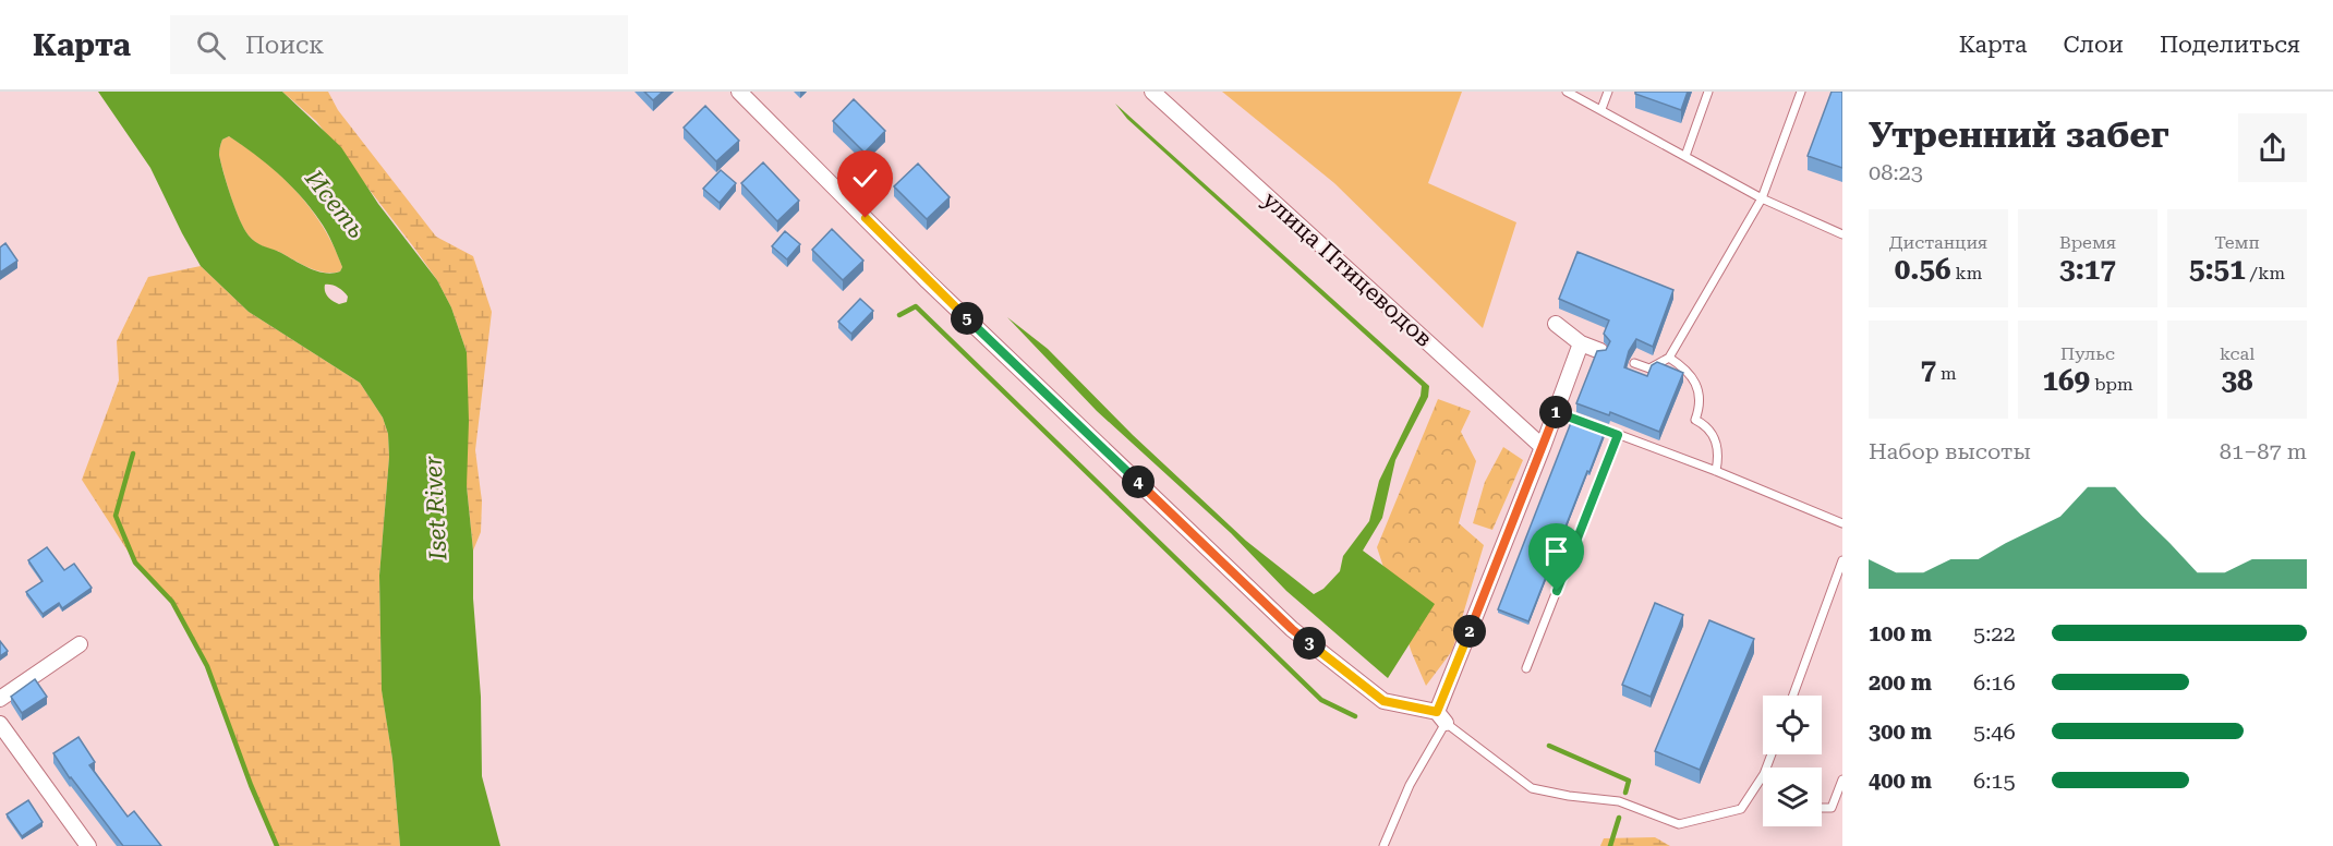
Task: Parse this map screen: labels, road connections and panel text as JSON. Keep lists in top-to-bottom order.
{
  "streets": {
    "street": ["улица Птицеводов"]
  },
  "water": ["Исеть", "Iset River"],
  "page": {
    "header": "Карта",
    "search": "Поиск",
    "nav": ["Карта", "Слои", "Поделиться"],
    "heading": ["Утренний забег", "08:23"],
    "stats": [
      ["Дистанция", "0.56 km"],
      ["Время", "3:17"],
      ["Темп", "5:51 /km"],
      ["7 m"],
      ["Пульс", "169 bpm"],
      ["kcal", "38"]
    ],
    "pins": [
      "5",
      "1",
      "4",
      "2",
      "3"
    ],
    "chart": ["Набор высоты", "81–87 m"],
    "list": [
      {
        "name": "100 m",
        "note": "5:22"
      },
      {
        "name": "200 m",
        "note": "6:16"
      },
      {
        "name": "300 m",
        "note": "5:46"
      },
      {
        "name": "400 m",
        "note": "6:15"
      }
    ]
  }
}
